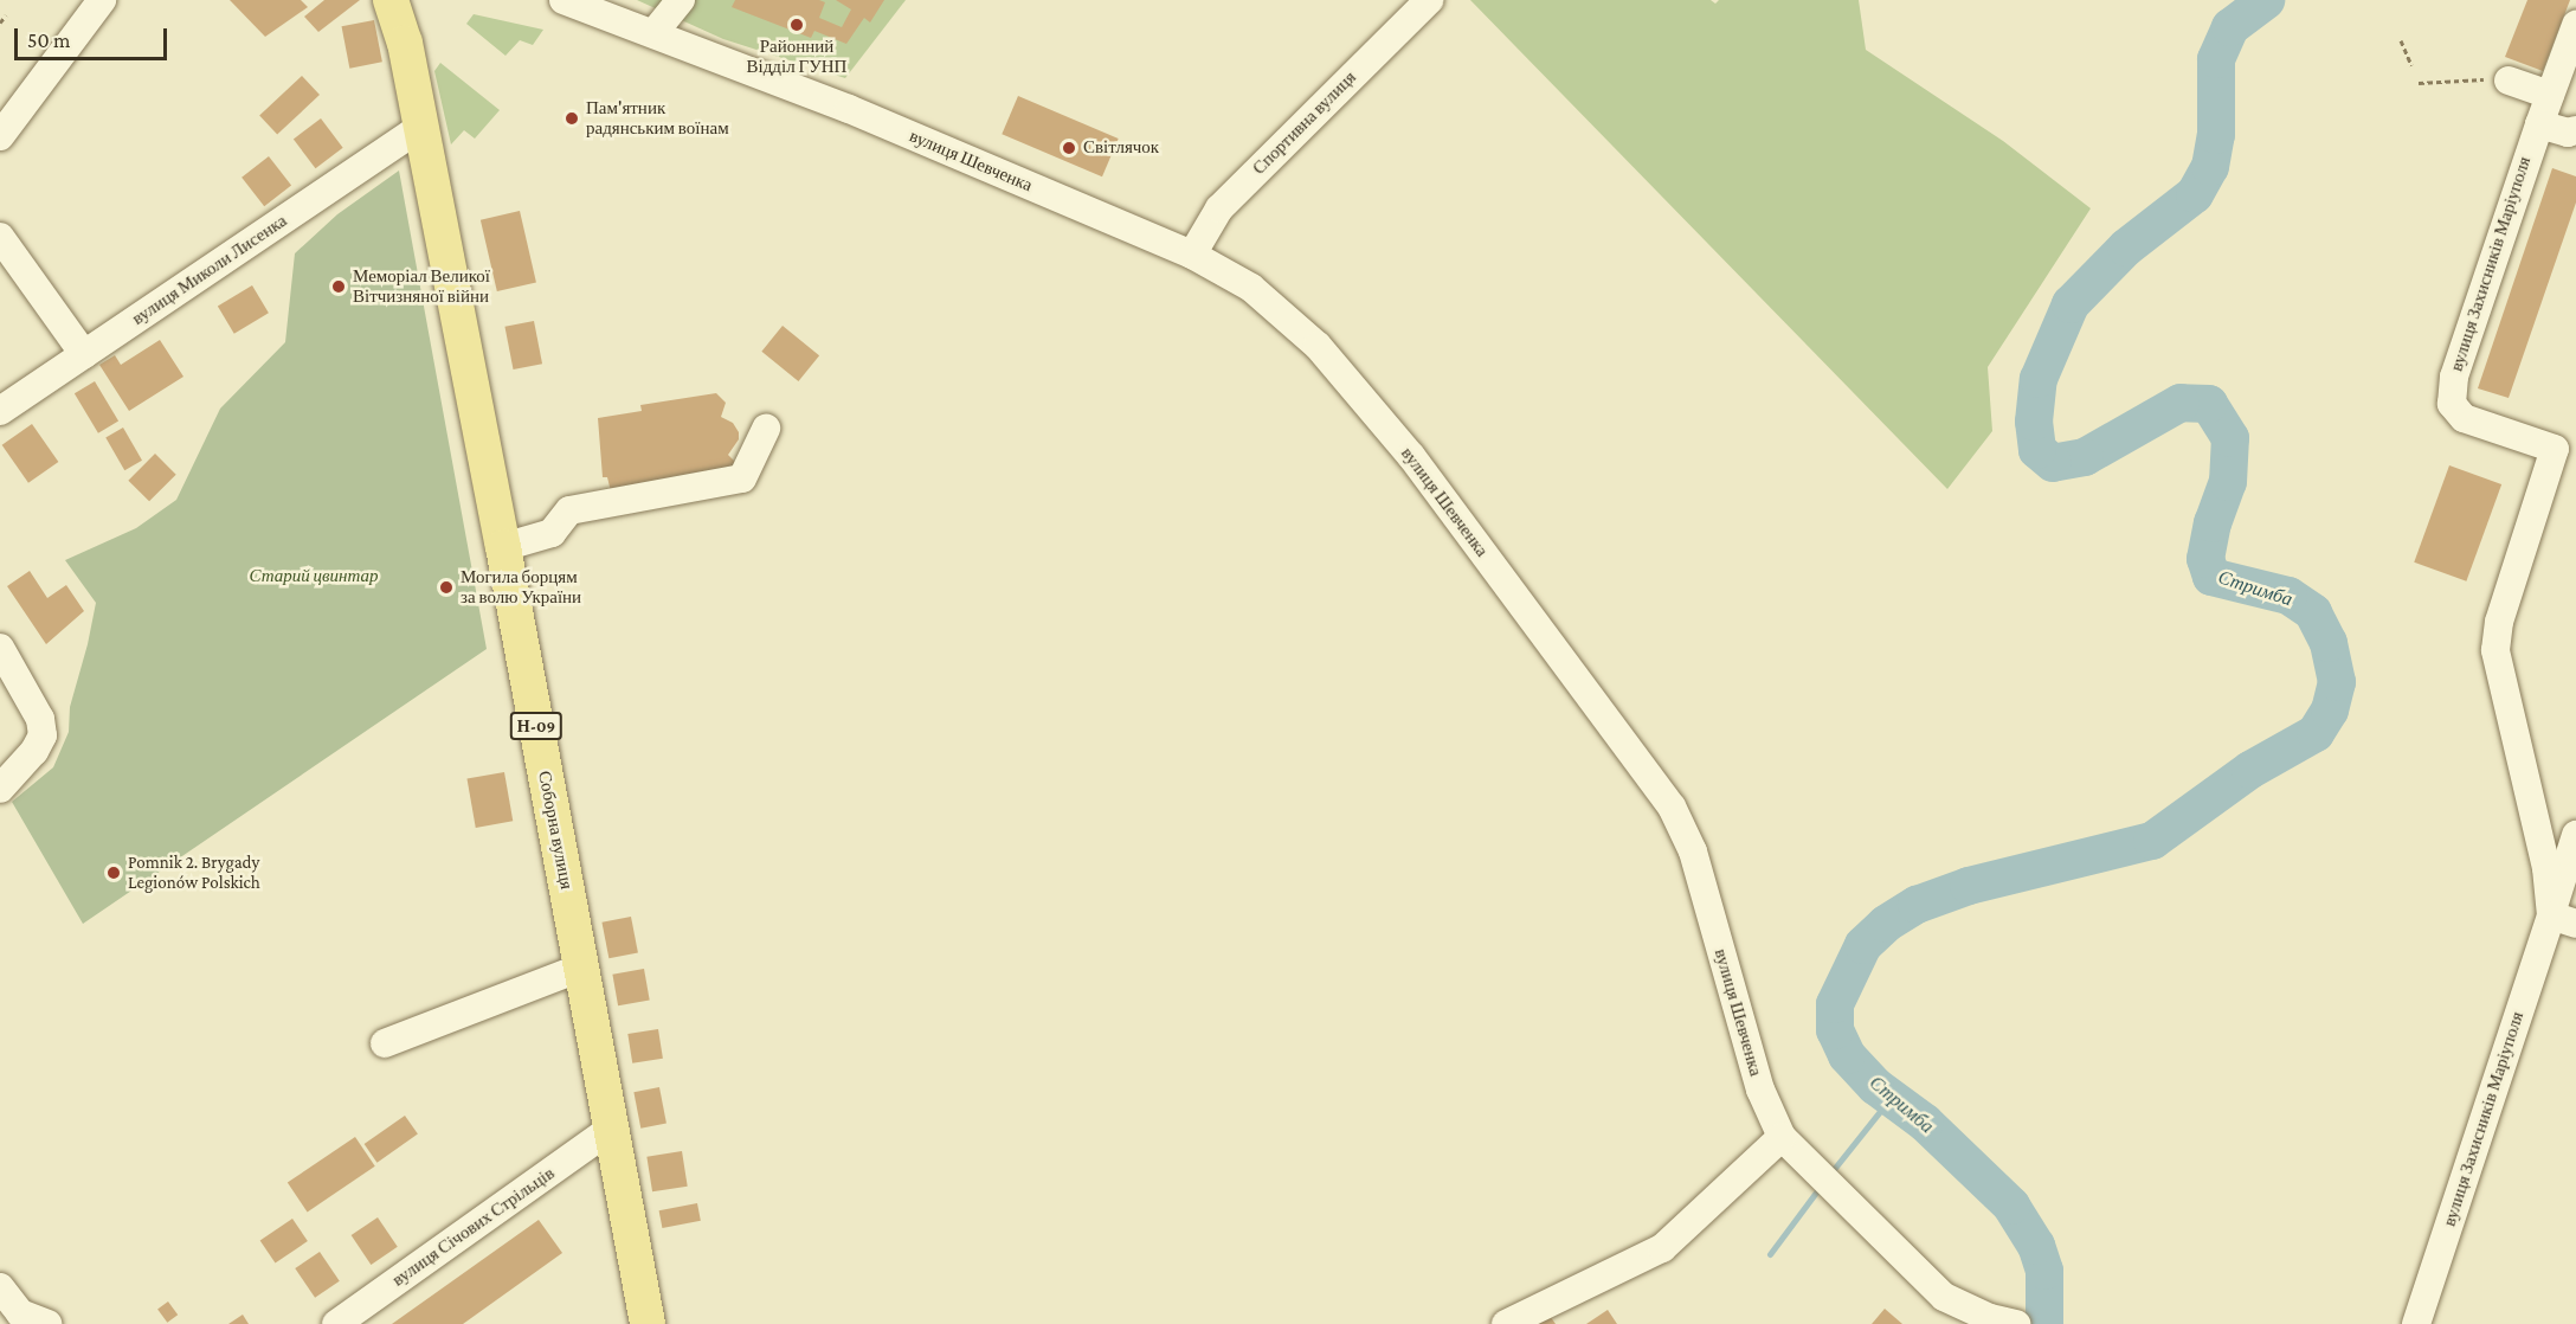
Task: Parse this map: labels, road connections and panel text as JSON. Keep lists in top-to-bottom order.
{
  "streets": {
    "main road": ["Н-09", "Соборна вулиця"],
    "street": [
      "Спортивна вулиця",
      "вулиця Шевченка",
      "вулиця Захисників Маріуполя",
      "вулиця Миколи Лисенка",
      "вулиця Січових Стрільців"
    ]
  },
  "crossings": [
    ["Спортивна вулиця", "вулиця Шевченка"],
    ["вулиця Миколи Лисенка", "Н-09"],
    ["вулиця Миколи Лисенка", "Соборна вулиця"],
    ["Н-09", "Соборна вулиця"],
    ["Соборна вулиця", "вулиця Січових Стрільців"]
  ],
  "water": ["Стримба"],
  "parks": ["Старий цвинтар"],
  "places": [
    "Районний Відділ ГУНП",
    "Пам'ятник радянським воїнам",
    "Світлячок",
    "Меморіал Великої Вітчизняної війни",
    "Могила борцям за волю України",
    "Pomnik 2. Brygady Legionów Polskich"
  ],
  "scale_bar": "50 m"
}
